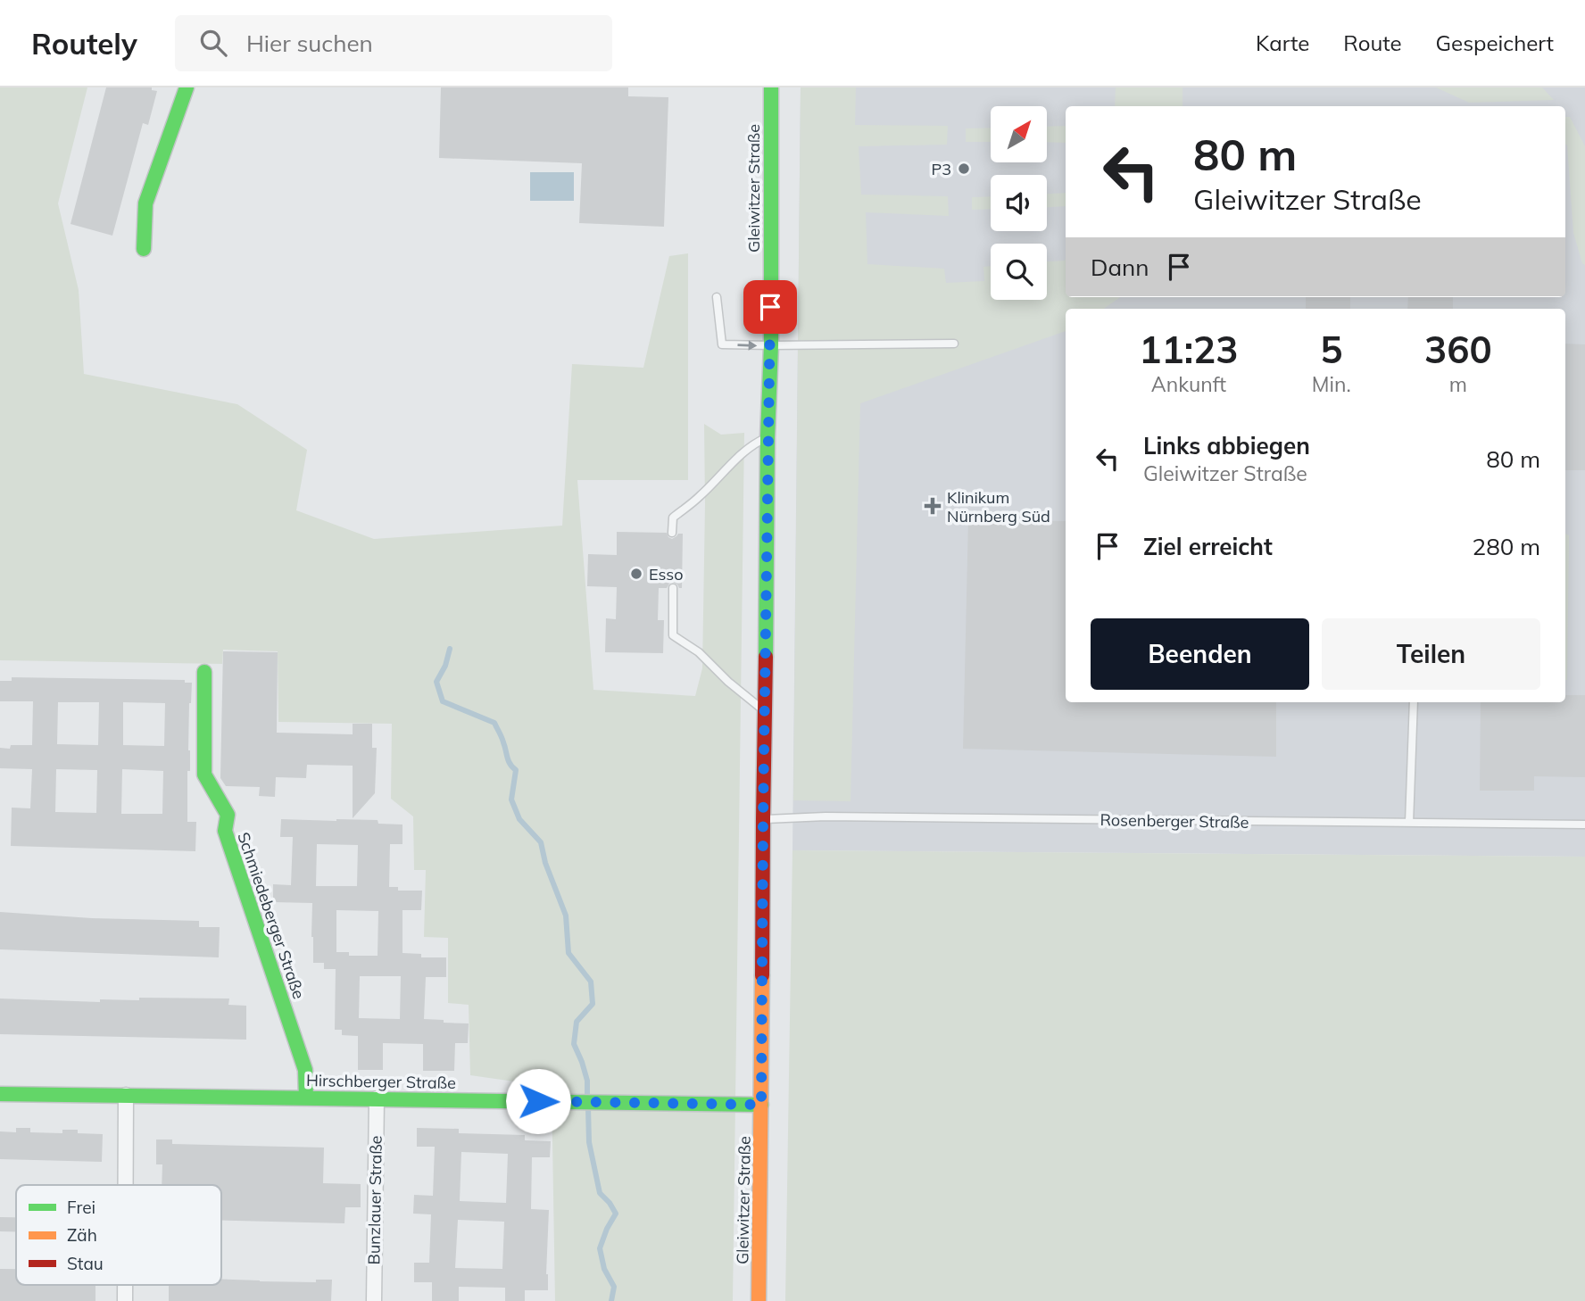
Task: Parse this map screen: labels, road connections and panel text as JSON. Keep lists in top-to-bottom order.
{
  "streets": {
    "street": [
      "Gleiwitzer Straße",
      "Schmiedeberger Straße",
      "Hirschberger Straße",
      "Bunzlauer Straße"
    ],
    "lane": ["Rosenberger Straße"]
  },
  "crossings": [
    ["Gleiwitzer Straße", "Rosenberger Straße"],
    ["Gleiwitzer Straße", "Hirschberger Straße"],
    ["Schmiedeberger Straße", "Hirschberger Straße"],
    ["Hirschberger Straße", "Bunzlauer Straße"]
  ],
  "places": {
    "other": ["P3", "Esso"],
    "health": ["Klinikum Nürnberg Süd"]
  },
  "legend": ["Frei", "Zäh", "Stau"],
  "north": "top right",
  "page": {
    "header": "Routely",
    "search": "Hier suchen",
    "nav": ["Karte", "Route", "Gespeichert"],
    "turn": ["80 m", "Gleiwitzer Straße"],
    "then": "Dann",
    "eta": [
      "11:23",
      "Ankunft",
      "5",
      "Min.",
      "360",
      "m"
    ],
    "list": [
      {
        "name": "Links abbiegen",
        "note": "Gleiwitzer Straße",
        "value": "80 m"
      },
      {
        "name": "Ziel erreicht",
        "value": "280 m"
      }
    ],
    "buttons": ["Beenden", "Teilen"]
  }
}
